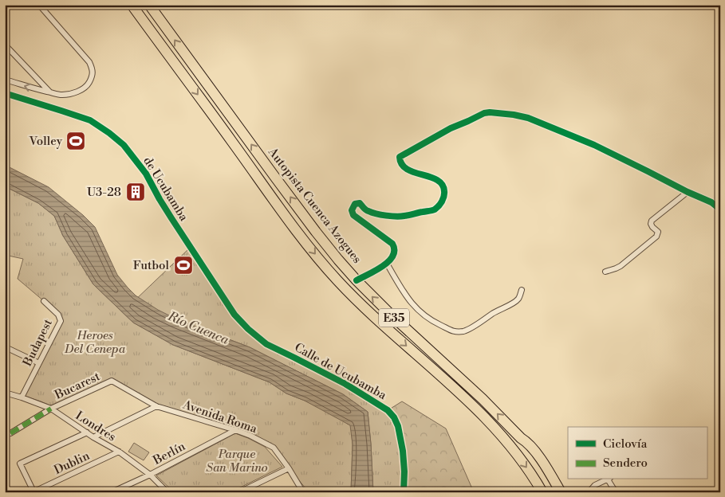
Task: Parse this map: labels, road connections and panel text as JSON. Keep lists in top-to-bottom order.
{
  "streets": {
    "highway": ["Autopista Cuenca Azogues", "E35"],
    "street": [
      "de Ucubamba",
      "Budapest",
      "Calle de Ucubamba",
      "Bucarest",
      "Avenida Roma",
      "Londres",
      "Berlín",
      "Dublin"
    ]
  },
  "crossings": [
    ["de Ucubamba", "Calle de Ucubamba"],
    ["Budapest", "Londres"],
    ["Bucarest", "Avenida Roma"],
    ["Bucarest", "Londres"],
    ["Avenida Roma", "Berlín"],
    ["Londres", "Berlín"],
    ["Londres", "Dublin"]
  ],
  "water": ["Río Cuenca"],
  "parks": ["Heroes Del Cenepa", "Parque San Marino"],
  "places": {
    "sports": ["Volley", "Futbol"],
    "building": ["U3-28"]
  },
  "legend": ["Ciclovía", "Sendero"]
}
